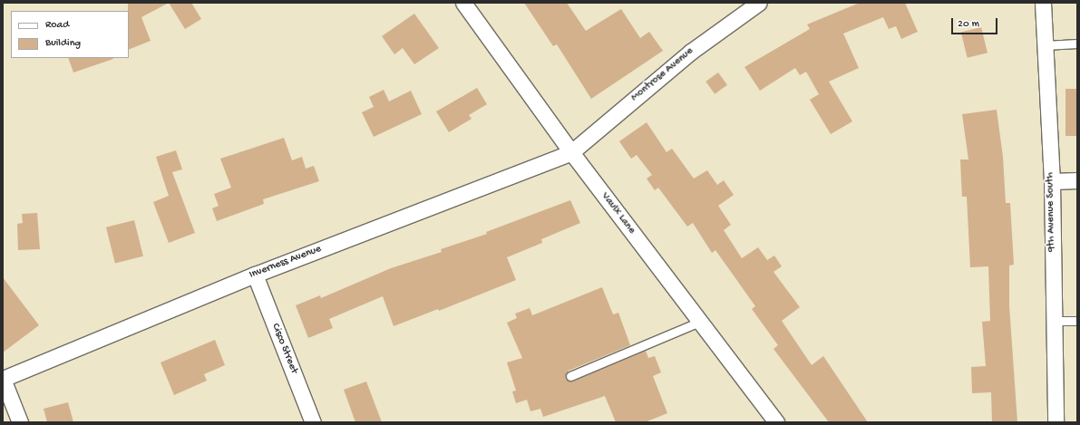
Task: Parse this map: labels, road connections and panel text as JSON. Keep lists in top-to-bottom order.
{
  "streets": {
    "street": [
      "Montrose Avenue",
      "9th Avenue South",
      "Vaulx Lane",
      "Inverness Avenue",
      "Cisco Street"
    ]
  },
  "crossings": [
    ["Montrose Avenue", "Vaulx Lane"],
    ["Montrose Avenue", "Inverness Avenue"],
    ["Vaulx Lane", "Inverness Avenue"],
    ["Inverness Avenue", "Cisco Street"]
  ],
  "legend": ["Road", "Building"],
  "scale_bar": "20 m"
}
